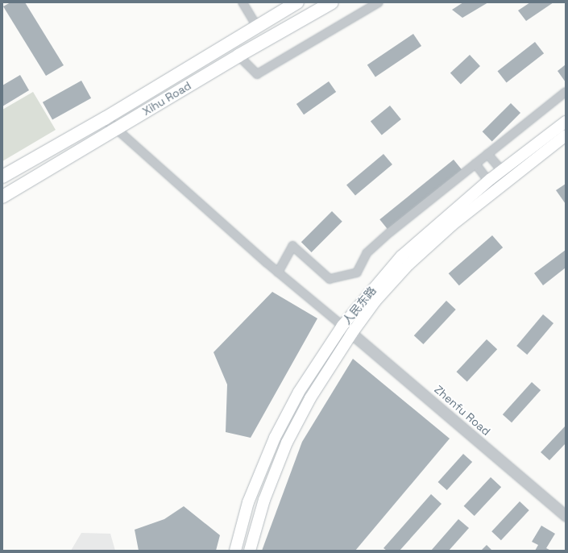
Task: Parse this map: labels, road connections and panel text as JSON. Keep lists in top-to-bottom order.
{
  "streets": {
    "main road": ["Xihu Road", "人民东路"],
    "street": ["Zhenfu Road"]
  },
  "crossings": [
    ["人民东路", "Zhenfu Road"]
  ]
}
